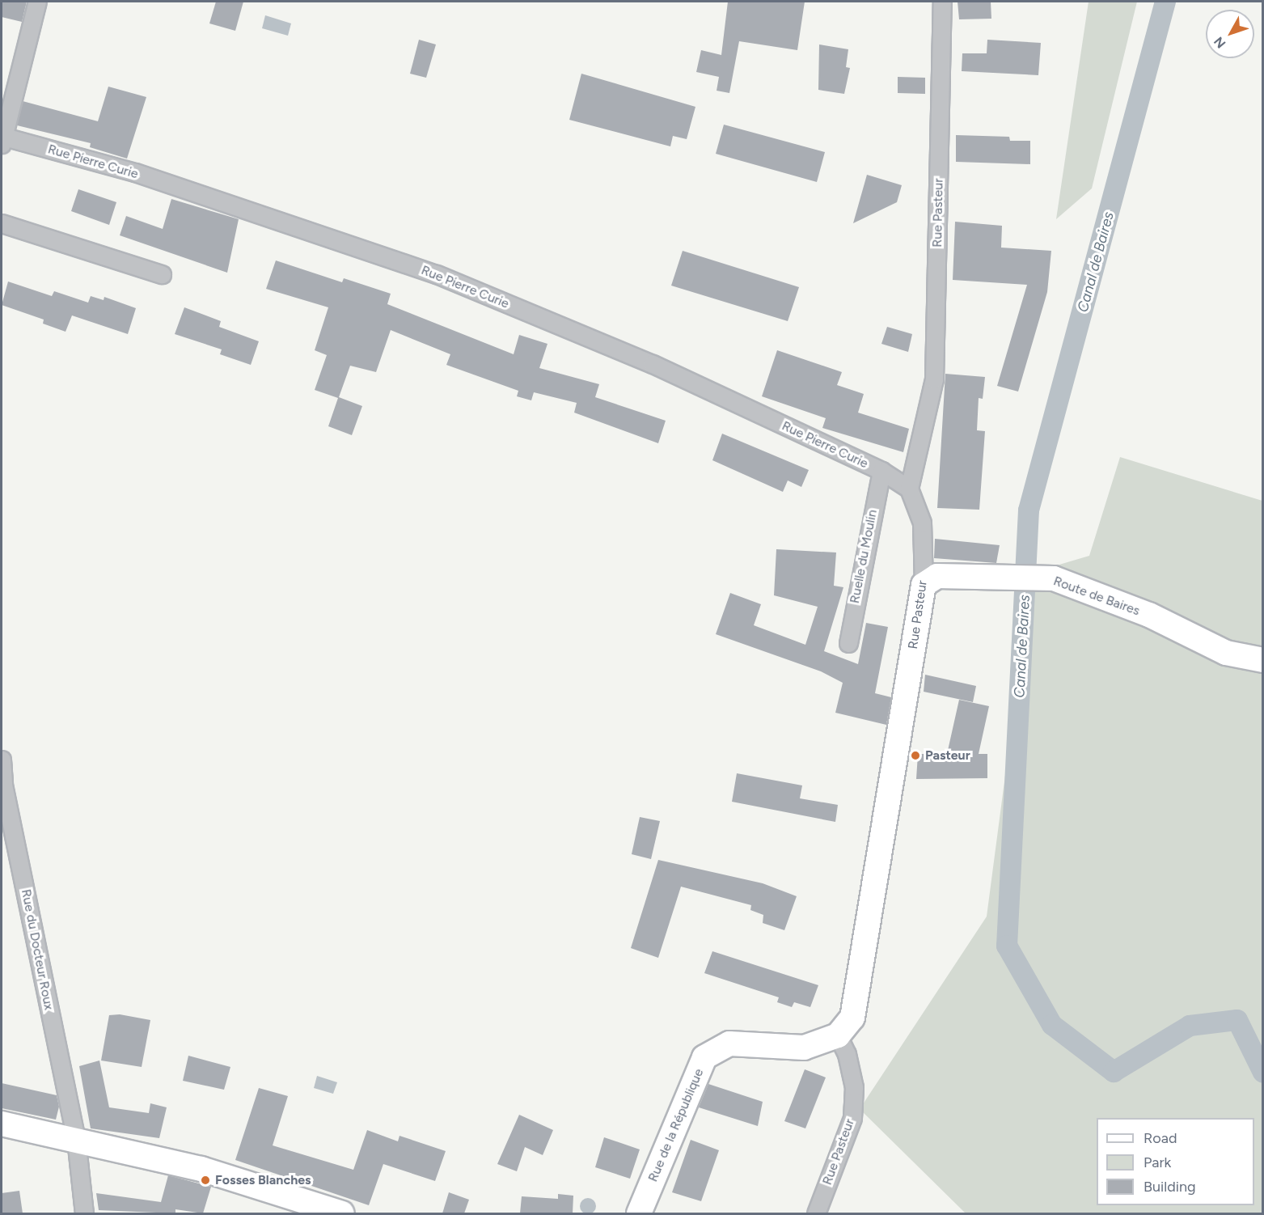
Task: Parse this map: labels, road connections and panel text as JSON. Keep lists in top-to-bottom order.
{
  "streets": {
    "street": [
      "Rue Pierre Curie",
      "Rue Pasteur",
      "Ruelle du Moulin",
      "Route de Baires",
      "Rue du Docteur Roux",
      "Rue de la République"
    ]
  },
  "crossings": [
    ["Rue Pierre Curie", "Rue Pasteur"],
    ["Rue Pierre Curie", "Ruelle du Moulin"],
    ["Rue Pasteur", "Route de Baires"],
    ["Rue Pasteur", "Rue de la République"]
  ],
  "water": ["Canal de Baires"],
  "places": ["Pasteur", "Fosses Blanches"],
  "legend": ["Road", "Park", "Building"],
  "north": "bottom left"
}
